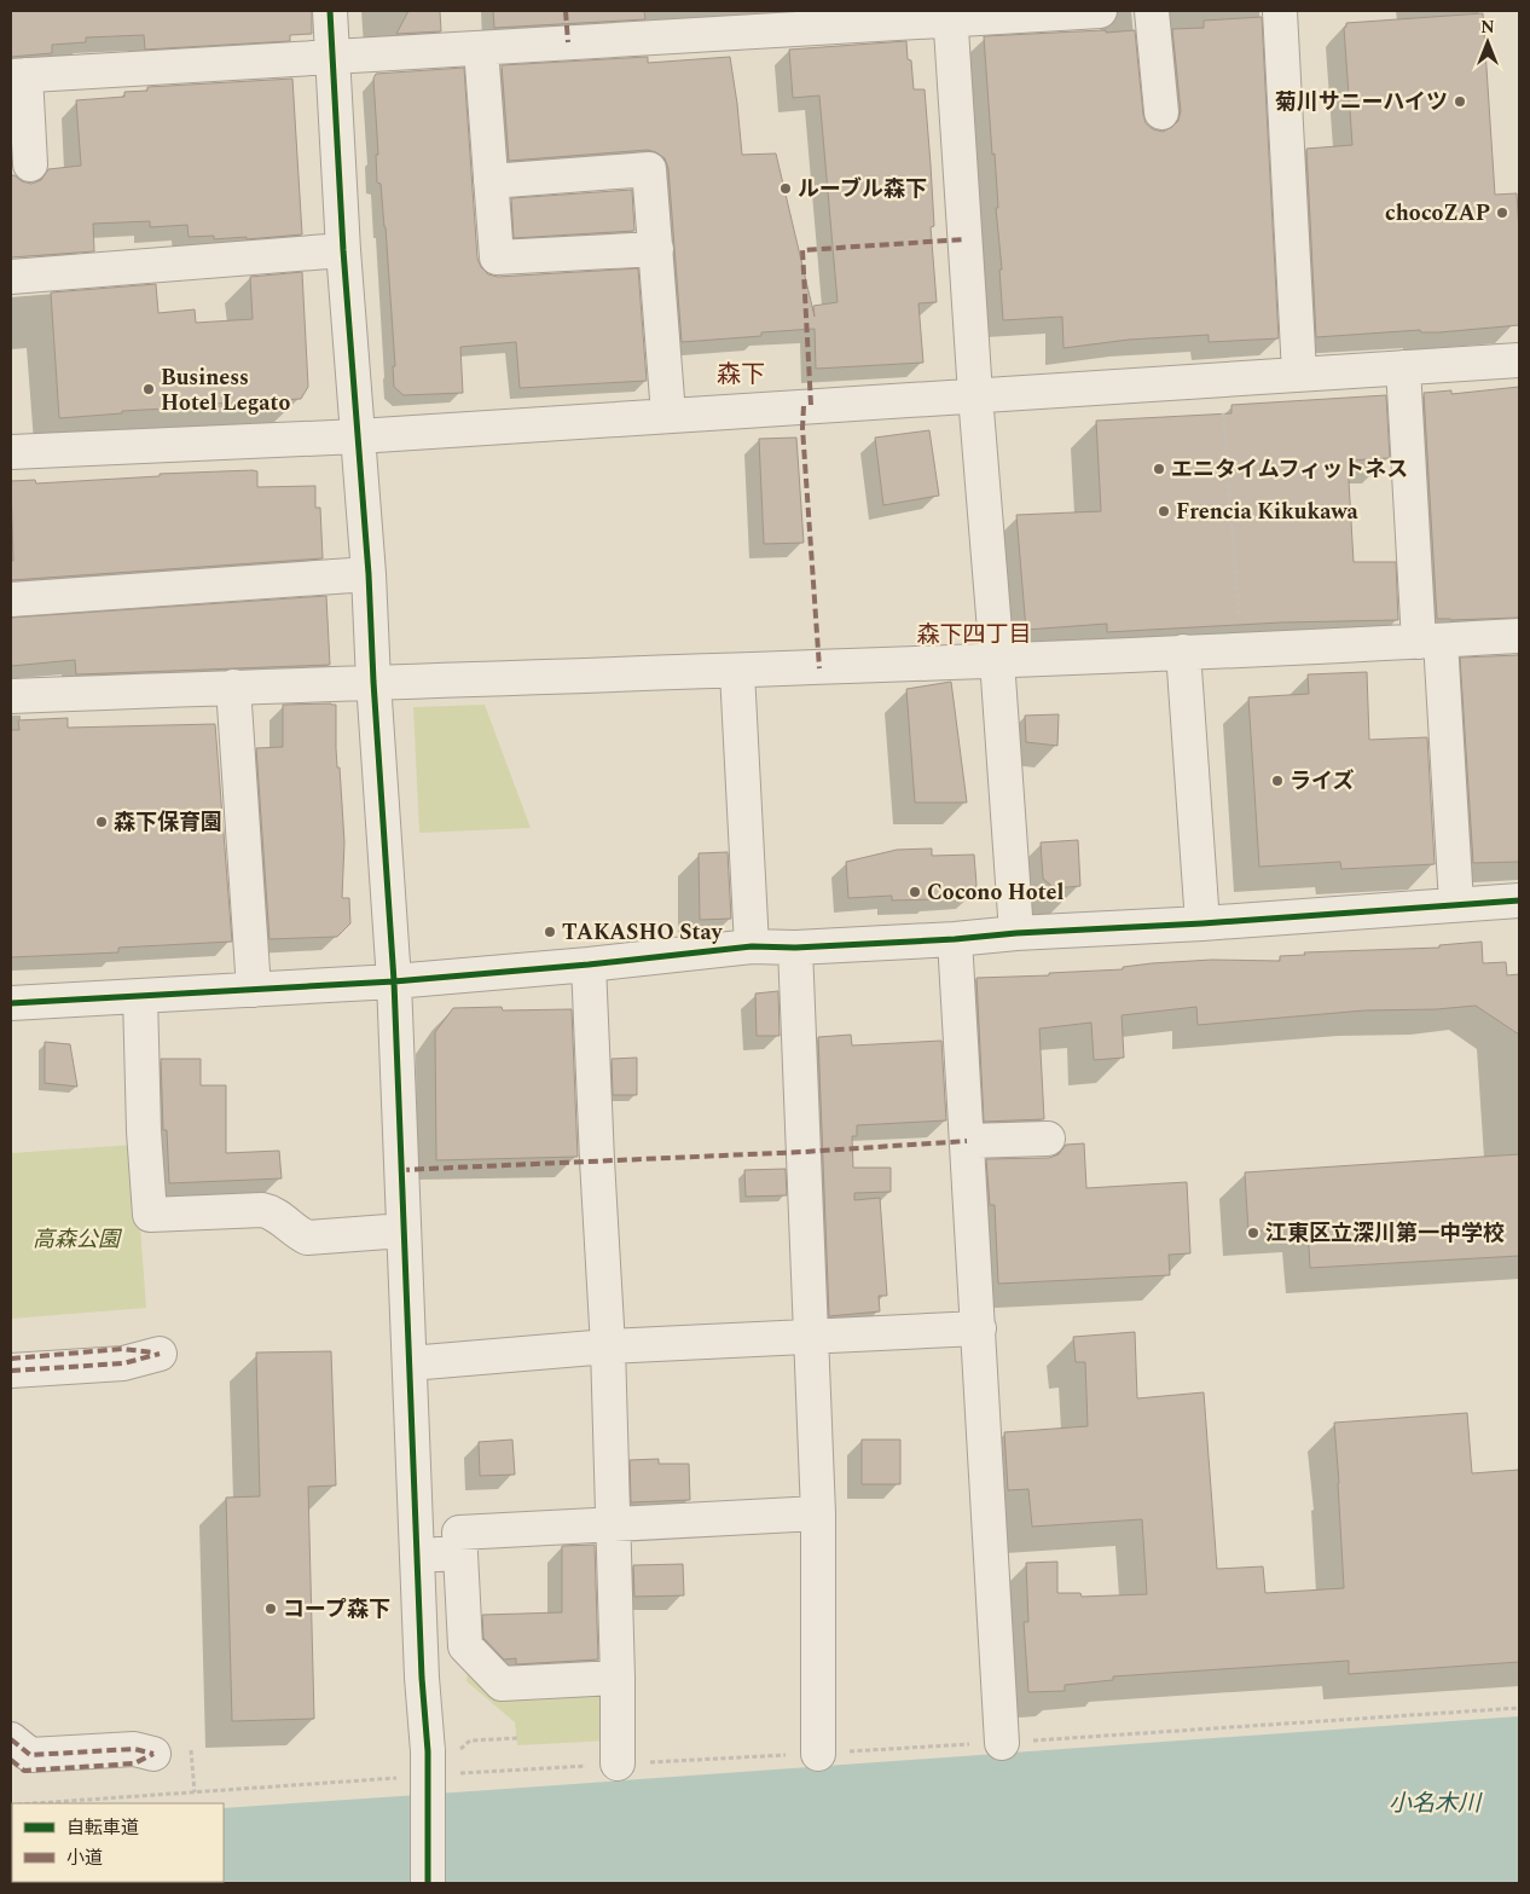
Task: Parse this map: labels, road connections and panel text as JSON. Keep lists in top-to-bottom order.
{
  "districts": ["森下", "森下四丁目"],
  "water": ["小名木川"],
  "parks": ["高森公園"],
  "places": [
    "菊川サニーハイツ",
    "ルーブル森下",
    "chocoZAP",
    "Business Hotel Legato",
    "エニタイムフィットネス",
    "Frencia Kikukawa",
    "ライズ",
    "森下保育園",
    "Cocono Hotel",
    "TAKASHO Stay",
    "江東区立深川第一中学校",
    "コープ森下"
  ],
  "legend": ["自転車道", "小道"],
  "north": "top"
}
